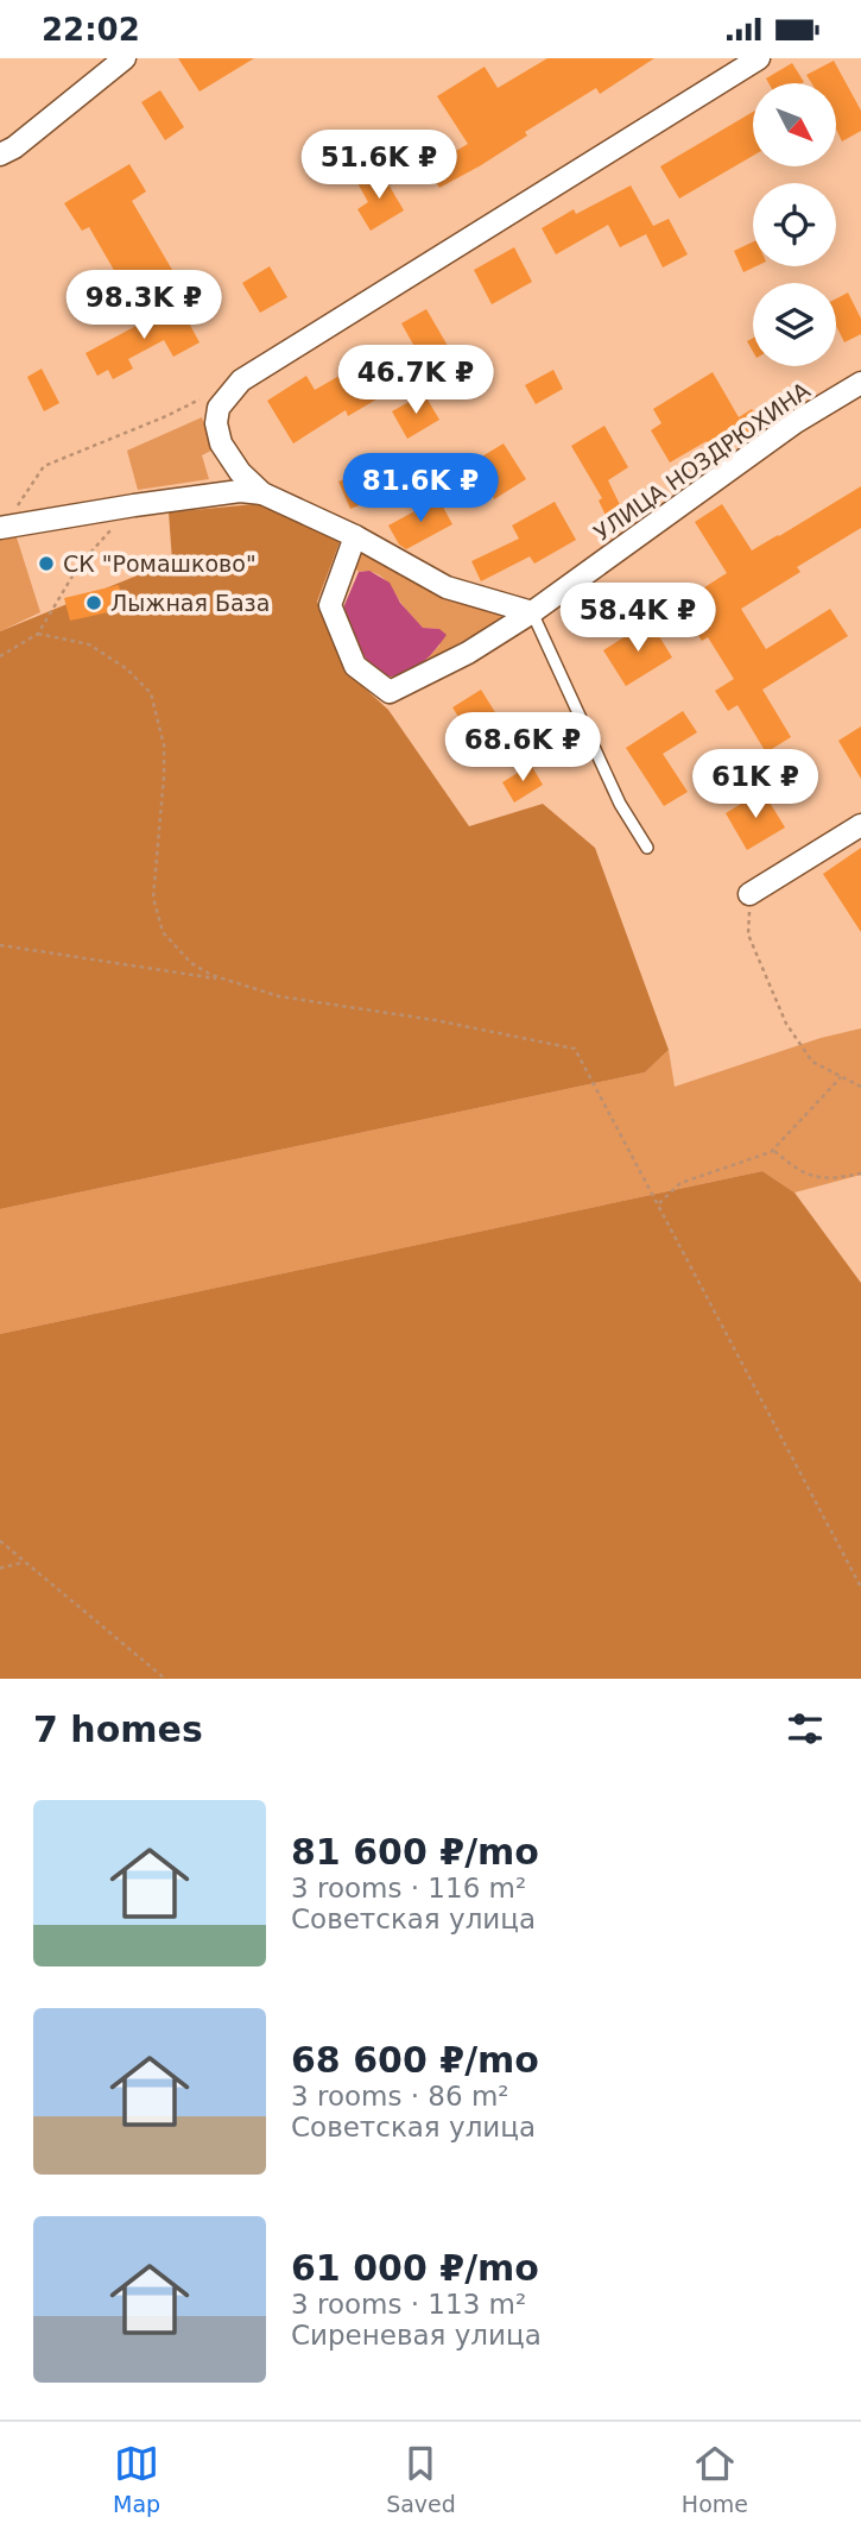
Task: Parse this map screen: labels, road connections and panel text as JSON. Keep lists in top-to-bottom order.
{
  "streets": {
    "street": ["УЛИЦА НОЗДРЮХИНА"]
  },
  "places": ["СК \"Ромашково\"", "Лыжная База"],
  "north": "bottom right",
  "page": {
    "status": "22:02",
    "price": [
      "51.6K ₽",
      "98.3K ₽",
      "46.7K ₽",
      "81.6K ₽",
      "58.4K ₽",
      "68.6K ₽",
      "61K ₽"
    ],
    "heading": "7 homes",
    "list": [
      {
        "name": "81 600 ₽/mo",
        "note": "3 rooms · 116 m² · Советская улица"
      },
      {
        "name": "68 600 ₽/mo",
        "note": "3 rooms · 86 m² · Советская улица"
      },
      {
        "name": "61 000 ₽/mo",
        "note": "3 rooms · 113 m² · Сиреневая улица"
      }
    ],
    "tabs": ["Map", "Saved", "Home"]
  }
}
